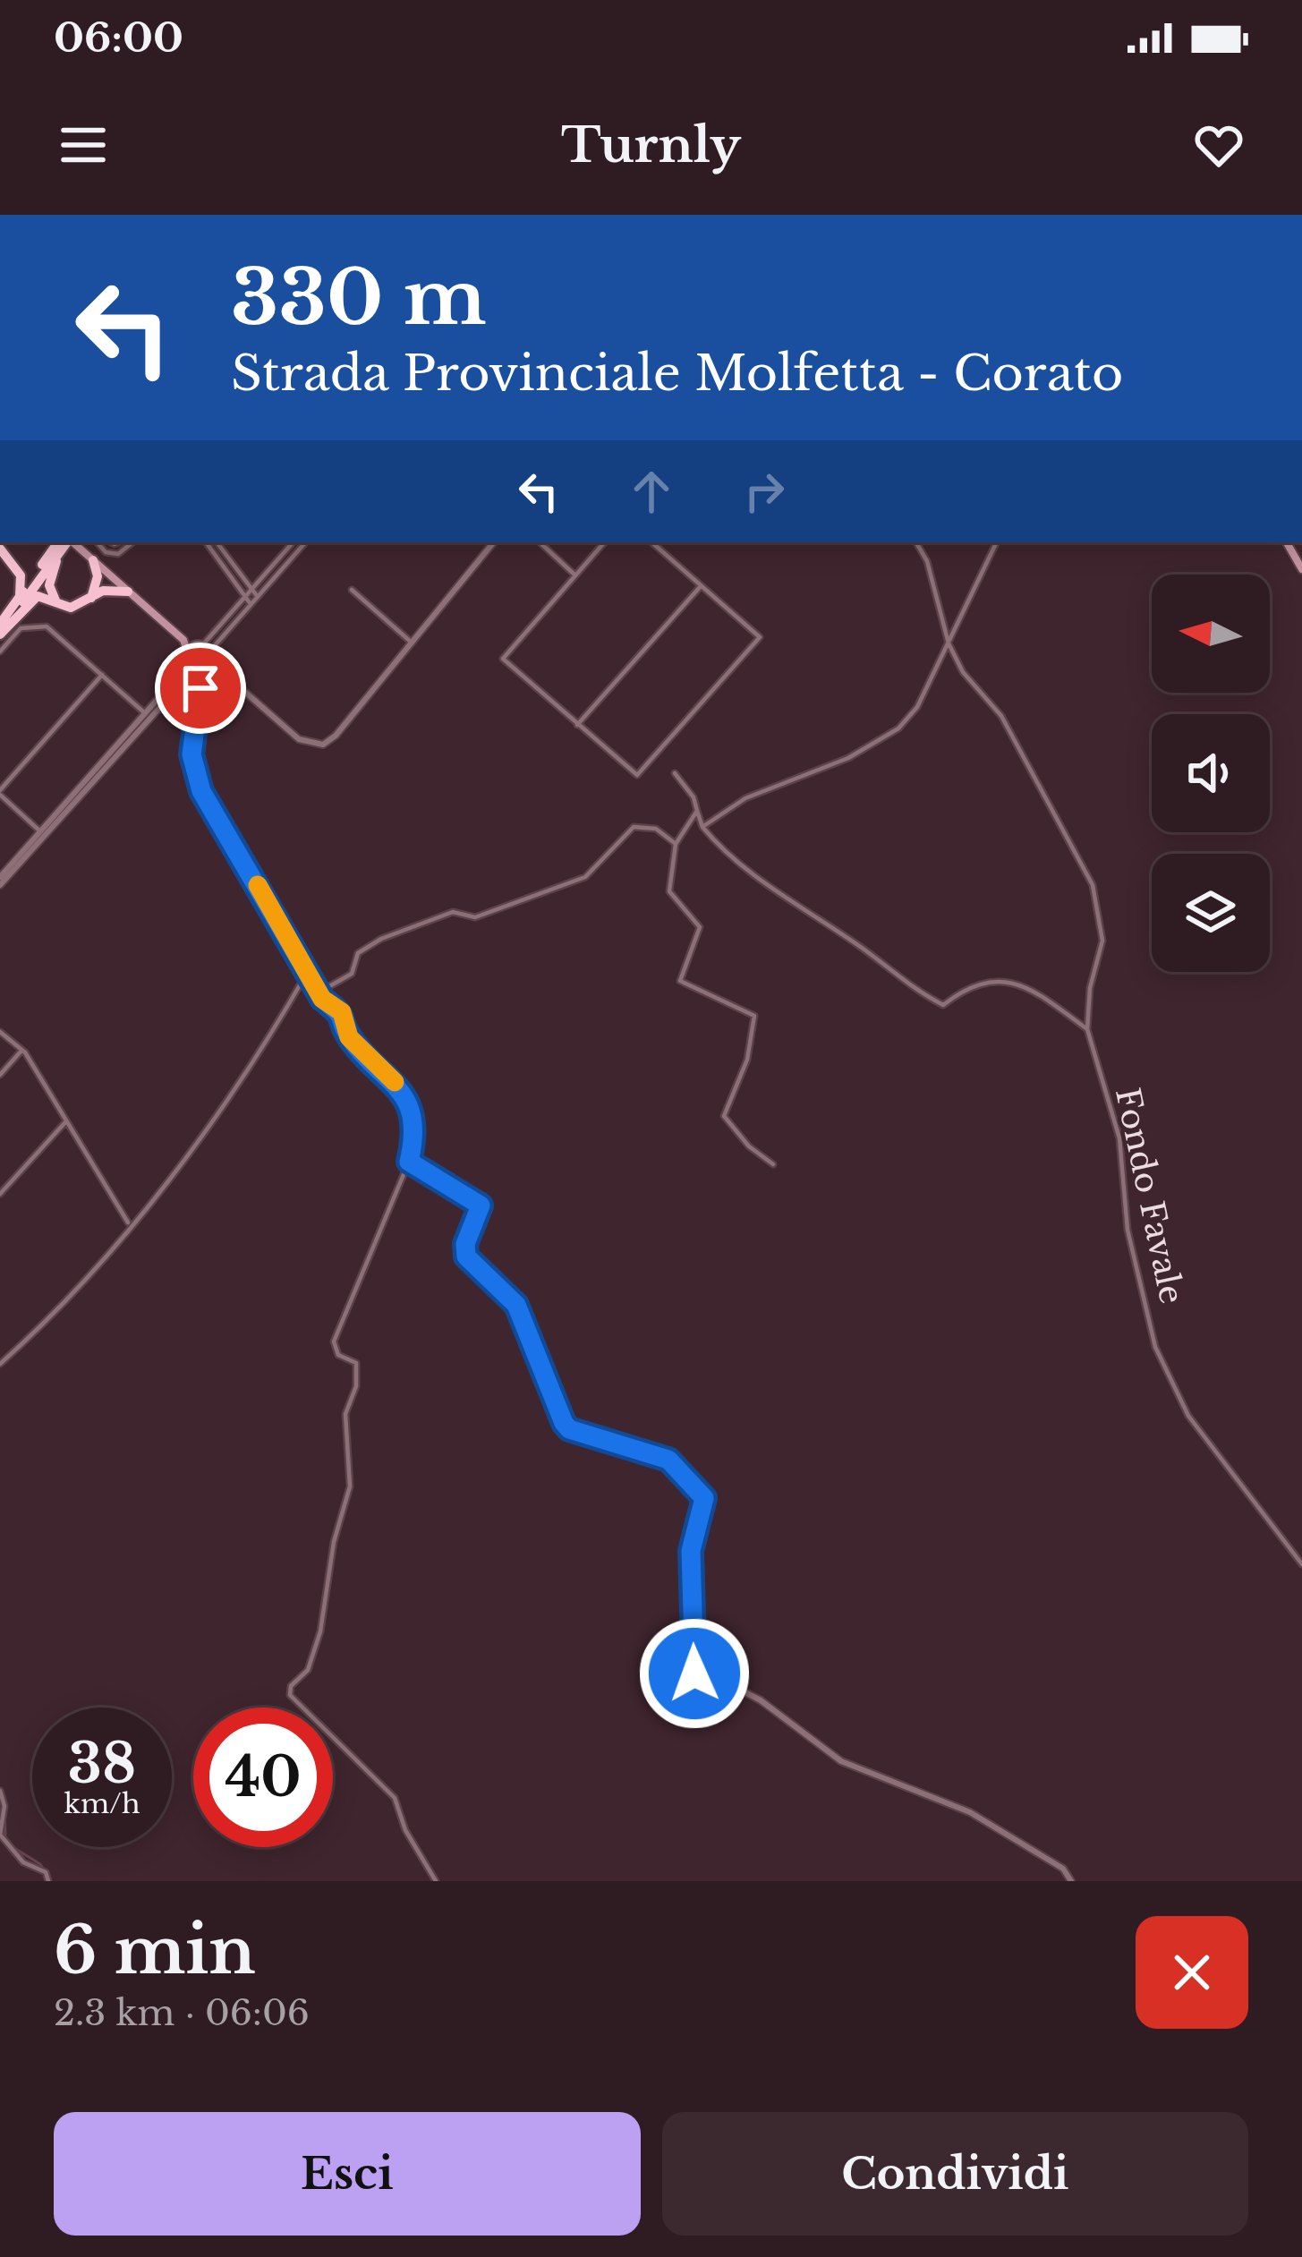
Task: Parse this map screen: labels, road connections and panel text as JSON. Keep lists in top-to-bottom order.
{
  "streets": {
    "street": ["Fondo Favale"]
  },
  "north": "left",
  "page": {
    "status": "06:00",
    "header": "Turnly",
    "turn": ["330 m", "Strada Provinciale Molfetta - Corato"],
    "speed": "38 km/h",
    "limit": "40",
    "heading": ["6 min", "2.3 km · 06:06"],
    "buttons": ["Esci", "Condividi"]
  }
}
